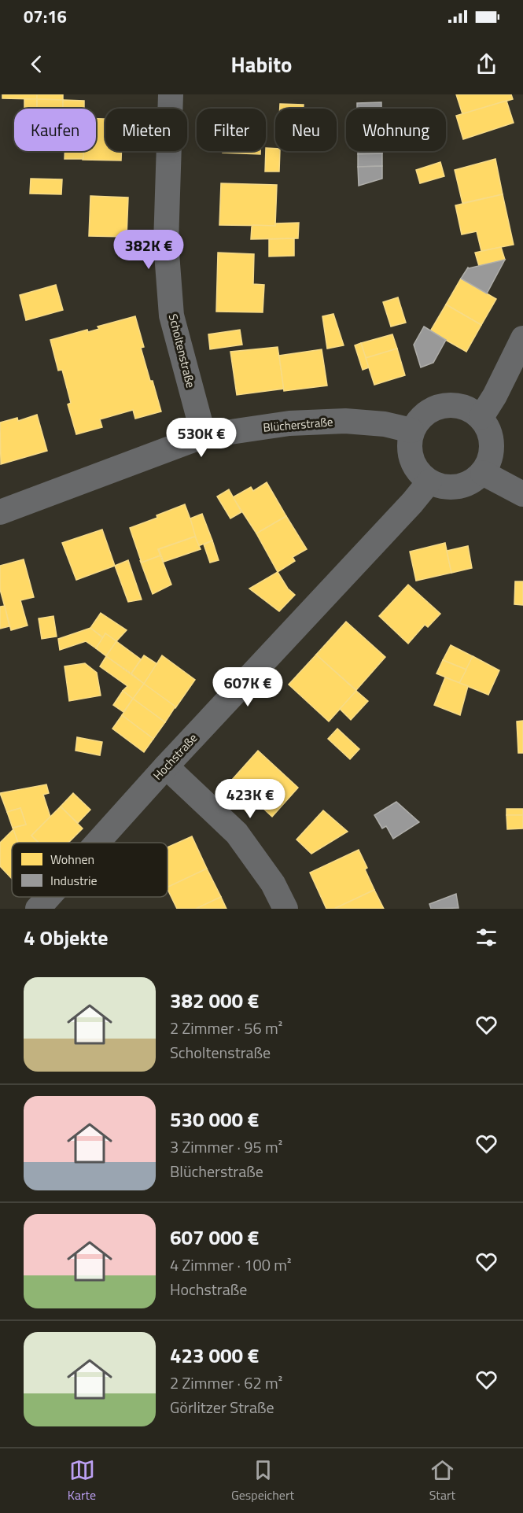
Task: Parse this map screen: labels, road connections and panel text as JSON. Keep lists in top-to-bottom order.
{
  "streets": {
    "street": ["Scholtenstraße", "Blücherstraße", "Hochstraße"]
  },
  "crossings": [
    ["Scholtenstraße", "Blücherstraße"],
    ["Blücherstraße", "Hochstraße"]
  ],
  "legend": ["Wohnen", "Industrie"],
  "page": {
    "status": "07:16",
    "header": "Habito",
    "chip": [
      "Kaufen",
      "Mieten",
      "Filter",
      "Neu",
      "Wohnung"
    ],
    "price": [
      "382K €",
      "530K €",
      "607K €",
      "423K €"
    ],
    "heading": "4 Objekte",
    "list": [
      {
        "name": "382 000 €",
        "note": "2 Zimmer · 56 m² · Scholtenstraße"
      },
      {
        "name": "530 000 €",
        "note": "3 Zimmer · 95 m² · Blücherstraße"
      },
      {
        "name": "607 000 €",
        "note": "4 Zimmer · 100 m² · Hochstraße"
      },
      {
        "name": "423 000 €",
        "note": "2 Zimmer · 62 m² · Görlitzer Straße"
      }
    ],
    "tabs": ["Karte", "Gespeichert", "Start"]
  }
}
